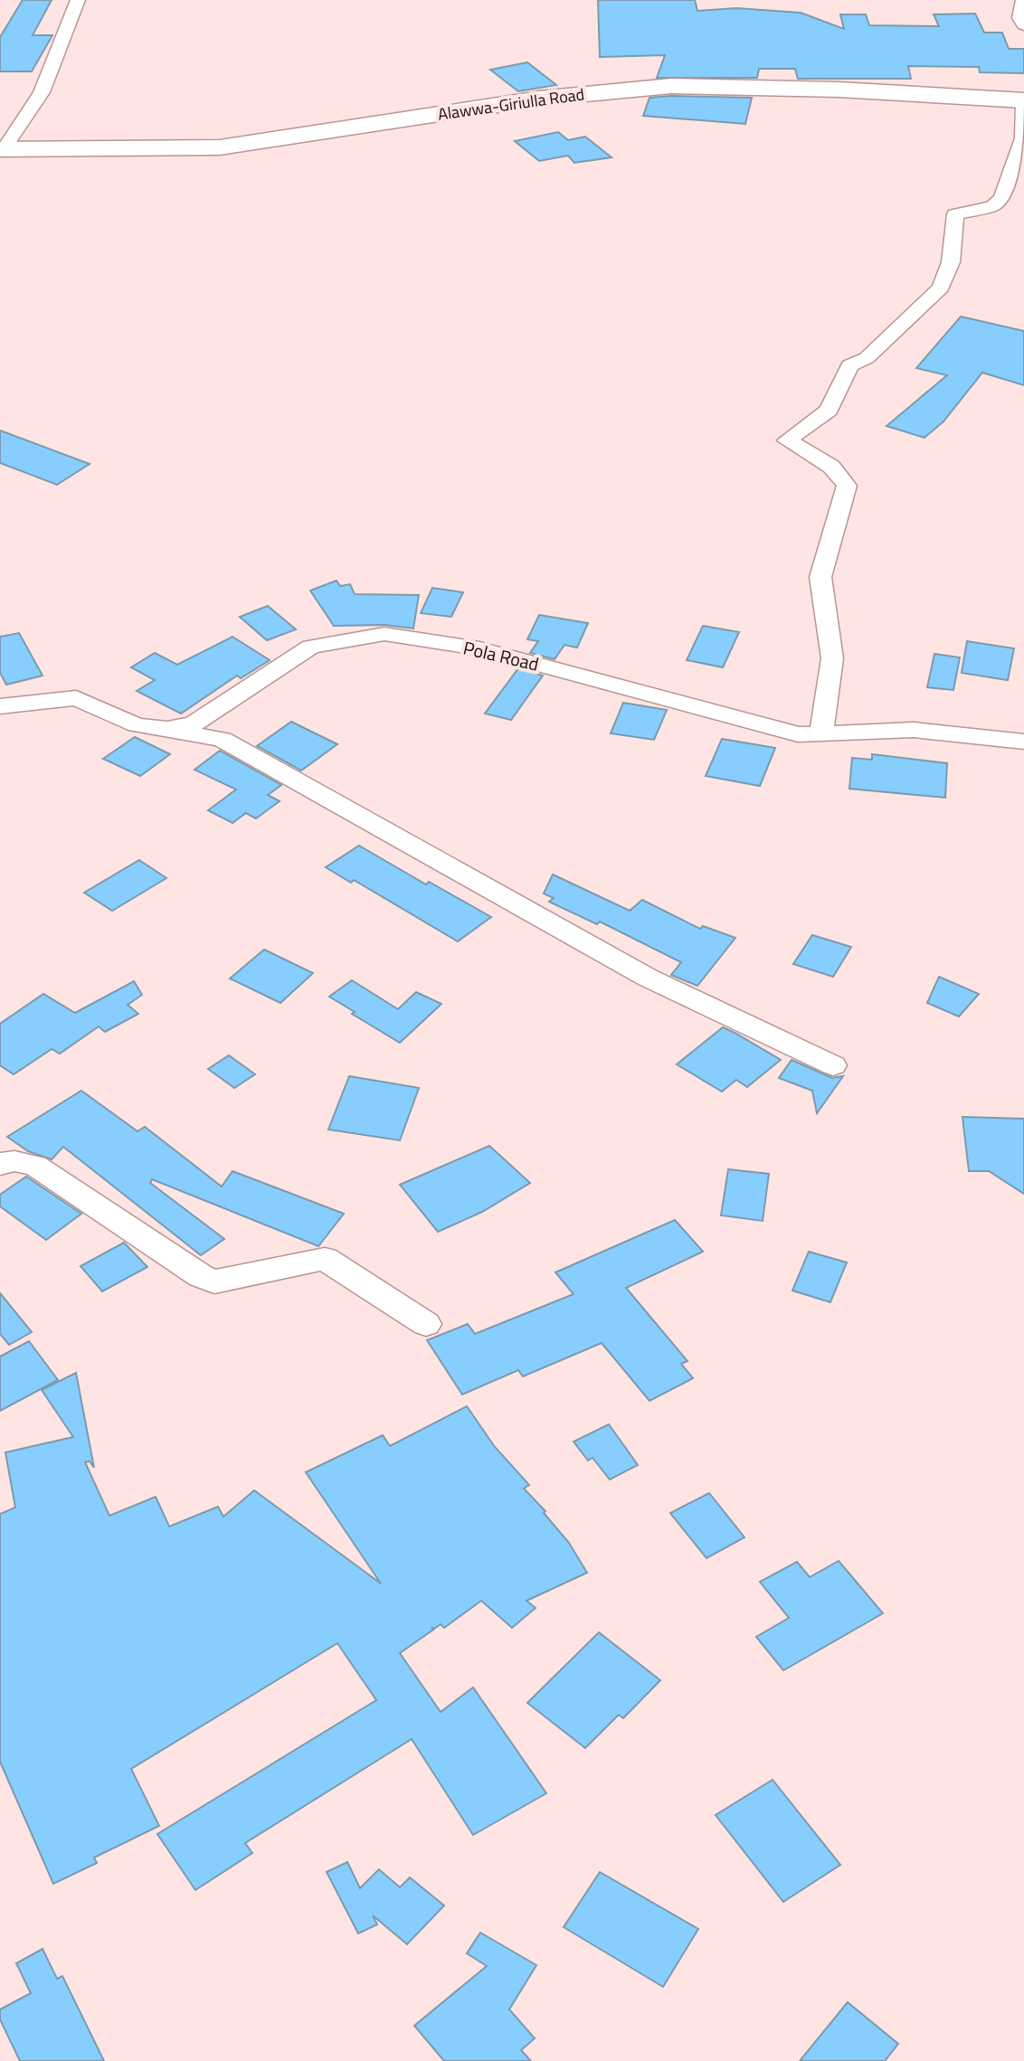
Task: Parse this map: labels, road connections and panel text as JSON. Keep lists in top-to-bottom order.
{
  "streets": {
    "main road": ["Alawwa-Giriulla Road"],
    "street": ["Pola Road"]
  }
}
